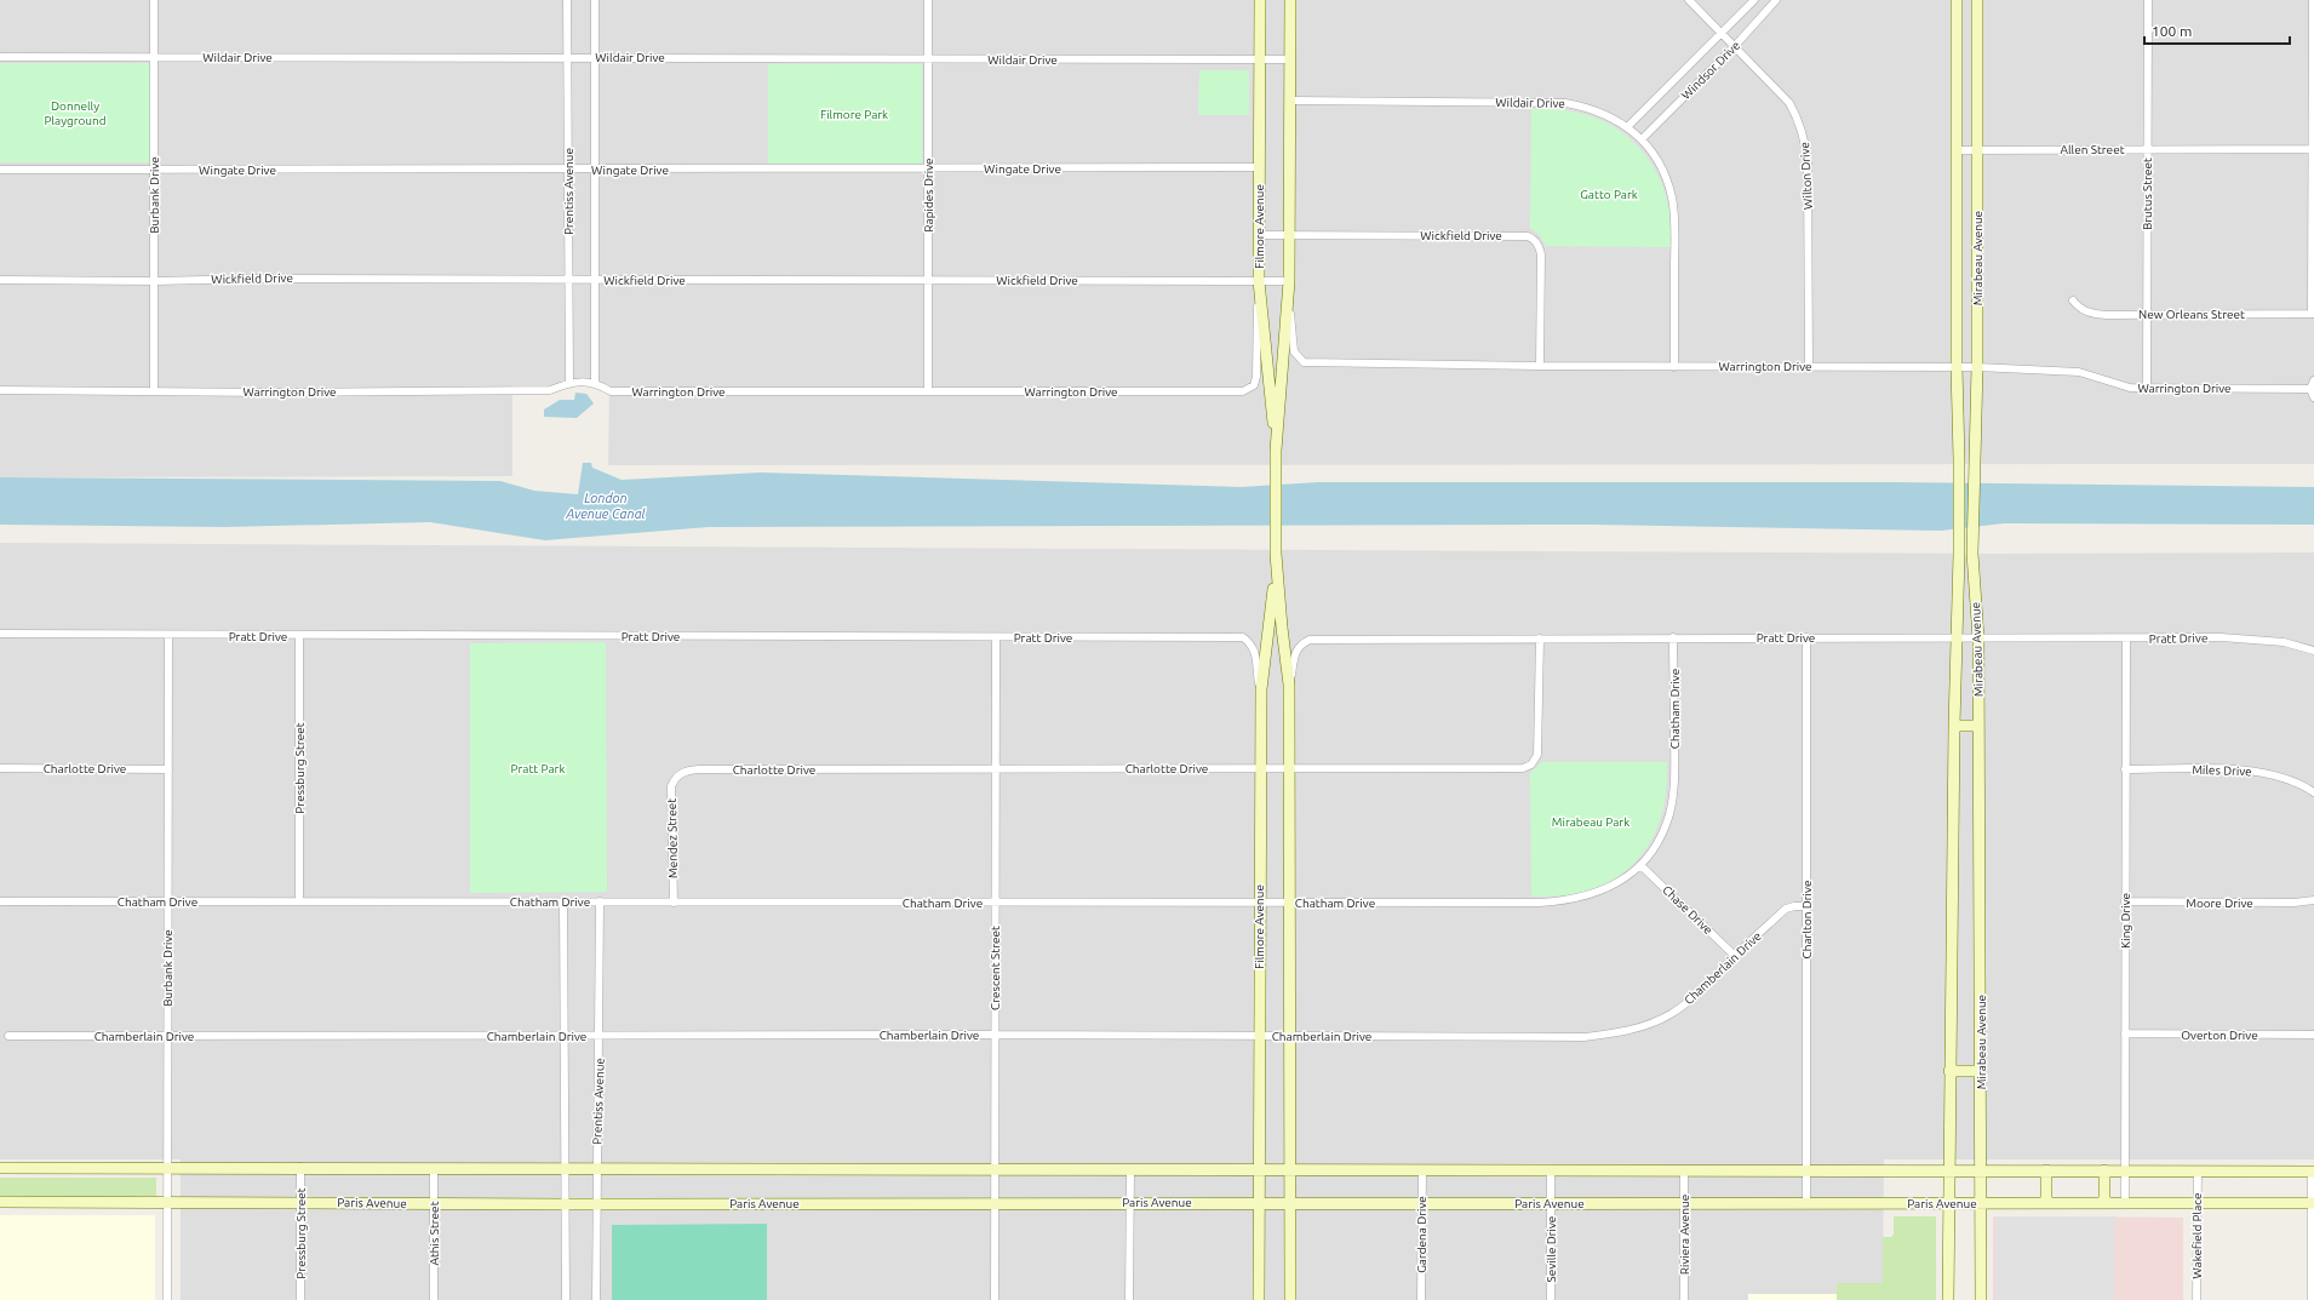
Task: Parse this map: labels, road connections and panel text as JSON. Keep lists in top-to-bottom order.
{
  "streets": {
    "street": [
      "Wildair Drive",
      "Windsor Drive",
      "Allen Street",
      "Wingate Drive",
      "Wilton Drive",
      "Prentiss Avenue",
      "Brutus Street",
      "Burbank Drive",
      "Rapides Drive",
      "Filmore Avenue",
      "Wickfield Drive",
      "Mirabeau Avenue",
      "New Orleans Street",
      "Warrington Drive",
      "Pratt Drive",
      "Chatham Drive",
      "Charlotte Drive",
      "Pressburg Street",
      "Miles Drive",
      "Mendez Street",
      "Moore Drive",
      "Chase Drive",
      "Charlton Drive",
      "King Drive",
      "Crescent Street",
      "Chamberlain Drive",
      "Overton Drive",
      "Paris Avenue",
      "Athis Street",
      "Gardena Drive",
      "Riviera Avenue",
      "Wakefield Place",
      "Seville Drive"
    ]
  },
  "crossings": [
    ["Wildair Drive", "Windsor Drive"],
    ["Wildair Drive", "Prentiss Avenue"],
    ["Wildair Drive", "Burbank Drive"],
    ["Wildair Drive", "Rapides Drive"],
    ["Wildair Drive", "Filmore Avenue"],
    ["Wildair Drive", "Warrington Drive"],
    ["Windsor Drive", "Wilton Drive"],
    ["Allen Street", "Brutus Street"],
    ["Allen Street", "Mirabeau Avenue"],
    ["Wingate Drive", "Prentiss Avenue"],
    ["Wingate Drive", "Burbank Drive"],
    ["Wingate Drive", "Rapides Drive"],
    ["Wingate Drive", "Filmore Avenue"],
    ["Wilton Drive", "Warrington Drive"],
    ["Prentiss Avenue", "Wickfield Drive"],
    ["Prentiss Avenue", "Warrington Drive"],
    ["Prentiss Avenue", "Chatham Drive"],
    ["Prentiss Avenue", "Chamberlain Drive"],
    ["Prentiss Avenue", "Paris Avenue"],
    ["Brutus Street", "New Orleans Street"],
    ["Brutus Street", "Warrington Drive"],
    ["Burbank Drive", "Wickfield Drive"],
    ["Burbank Drive", "Warrington Drive"],
    ["Burbank Drive", "Pratt Drive"],
    ["Burbank Drive", "Chatham Drive"],
    ["Burbank Drive", "Charlotte Drive"],
    ["Burbank Drive", "Chamberlain Drive"],
    ["Burbank Drive", "Paris Avenue"],
    ["Rapides Drive", "Wickfield Drive"],
    ["Rapides Drive", "Warrington Drive"],
    ["Filmore Avenue", "Wickfield Drive"],
    ["Filmore Avenue", "Warrington Drive"],
    ["Filmore Avenue", "Pratt Drive"],
    ["Filmore Avenue", "Chatham Drive"],
    ["Filmore Avenue", "Charlotte Drive"],
    ["Filmore Avenue", "Chamberlain Drive"],
    ["Filmore Avenue", "Paris Avenue"],
    ["Wickfield Drive", "Warrington Drive"],
    ["Mirabeau Avenue", "Warrington Drive"],
    ["Mirabeau Avenue", "Pratt Drive"],
    ["Mirabeau Avenue", "Paris Avenue"],
    ["Pratt Drive", "Chatham Drive"],
    ["Pratt Drive", "Charlotte Drive"],
    ["Pratt Drive", "Pressburg Street"],
    ["Pratt Drive", "Charlton Drive"],
    ["Pratt Drive", "King Drive"],
    ["Pratt Drive", "Crescent Street"],
    ["Chatham Drive", "Pressburg Street"],
    ["Chatham Drive", "Mendez Street"],
    ["Chatham Drive", "Chase Drive"],
    ["Chatham Drive", "Crescent Street"],
    ["Charlotte Drive", "Mendez Street"],
    ["Charlotte Drive", "Crescent Street"],
    ["Pressburg Street", "Paris Avenue"],
    ["Miles Drive", "King Drive"],
    ["Moore Drive", "King Drive"],
    ["Chase Drive", "Chamberlain Drive"],
    ["Charlton Drive", "Chamberlain Drive"],
    ["Charlton Drive", "Paris Avenue"],
    ["King Drive", "Overton Drive"],
    ["King Drive", "Paris Avenue"],
    ["Crescent Street", "Chamberlain Drive"],
    ["Crescent Street", "Paris Avenue"],
    ["Paris Avenue", "Athis Street"],
    ["Paris Avenue", "Gardena Drive"],
    ["Paris Avenue", "Riviera Avenue"],
    ["Paris Avenue", "Wakefield Place"],
    ["Paris Avenue", "Seville Drive"]
  ],
  "water": ["London Avenue Canal"],
  "parks": [
    "Donnelly Playground",
    "Filmore Park",
    "Gatto Park",
    "Pratt Park",
    "Mirabeau Park"
  ],
  "scale_bar": "100 m"
}
